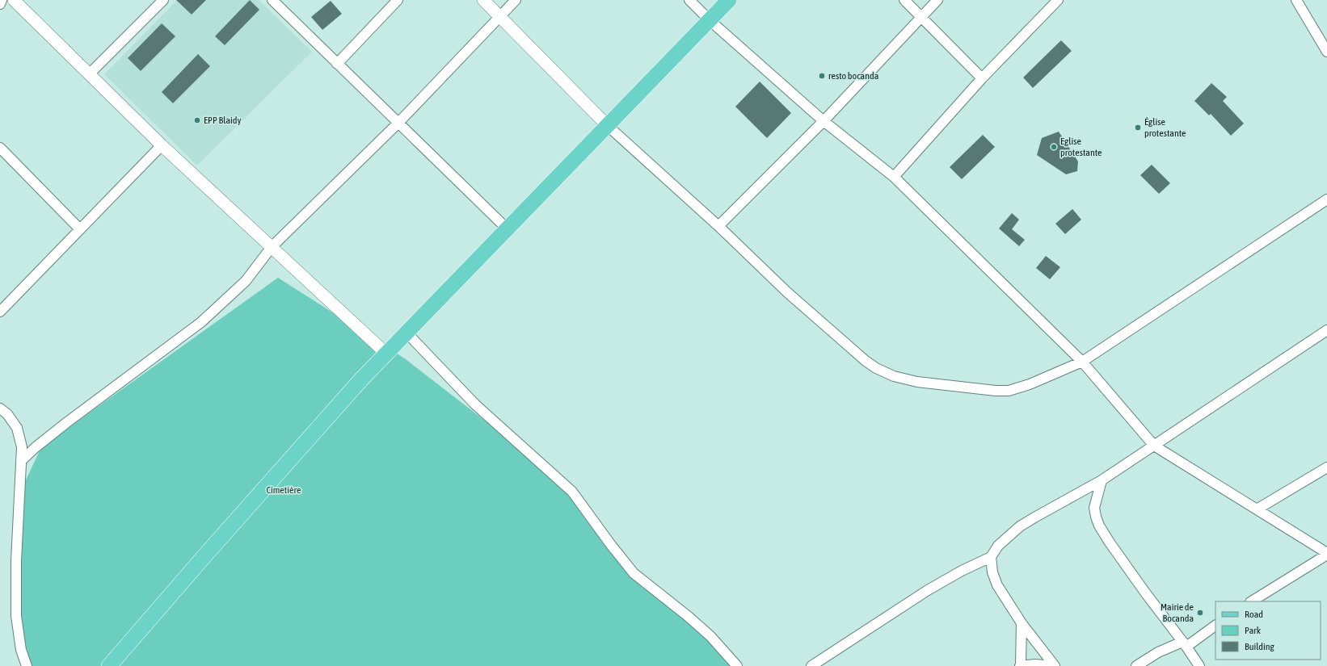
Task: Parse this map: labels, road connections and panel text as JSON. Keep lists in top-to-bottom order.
{
  "parks": ["Cimetière"],
  "places": [
    "resto bocanda",
    "EPP Blaidy",
    "Église protestante",
    "Eglise protestante",
    "Mairie de Bocanda"
  ],
  "legend": ["Road", "Park", "Building"]
}
